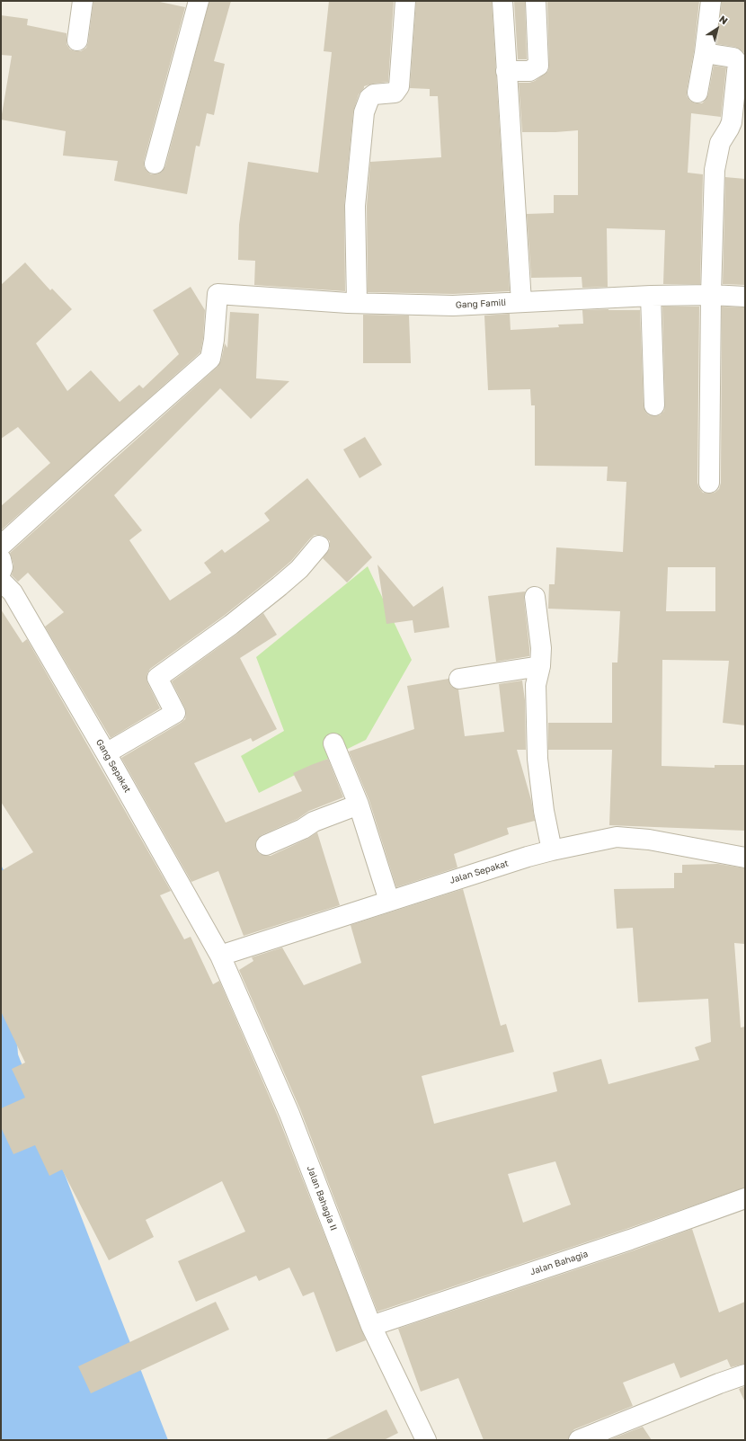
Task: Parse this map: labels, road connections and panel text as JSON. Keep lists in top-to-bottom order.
{
  "streets": {
    "street": [
      "Gang Famili",
      "Gang Sepakat",
      "Jalan Sepakat",
      "Jalan Bahagia II",
      "Jalan Bahagia"
    ]
  },
  "crossings": [
    ["Gang Sepakat", "Jalan Sepakat"],
    ["Gang Sepakat", "Jalan Bahagia II"],
    ["Jalan Sepakat", "Jalan Bahagia II"],
    ["Jalan Bahagia II", "Jalan Bahagia"]
  ],
  "north": "top right"
}
